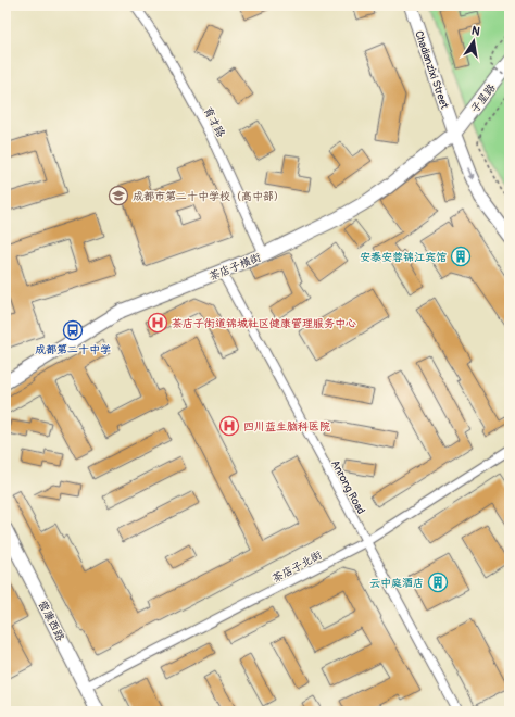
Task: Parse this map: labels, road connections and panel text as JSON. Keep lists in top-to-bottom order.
{
  "streets": {
    "street": [
      "Chadianzixi Street",
      "子星路",
      "育才路",
      "茶店子横街",
      "Anrong Road",
      "茶店子北街",
      "营康西路"
    ]
  },
  "crossings": [
    ["Chadianzixi Street", "子星路"],
    ["Chadianzixi Street", "茶店子横街"],
    ["子星路", "茶店子横街"],
    ["育才路", "茶店子横街"],
    ["茶店子横街", "Anrong Road"],
    ["Anrong Road", "茶店子北街"],
    ["茶店子北街", "营康西路"]
  ],
  "one_way": ["Chadianzixi Street"],
  "places": {
    "school or university": ["成都市第二十中学校（高中部）"],
    "building": ["安泰安蓉锦江宾馆", "云中庭酒店"],
    "hospital": ["茶店子街道锦城社区健康管理服务中心", "四川蓝生脑科医院"],
    "bus stop": ["成都第二十中学"]
  },
  "north": "top"
}
